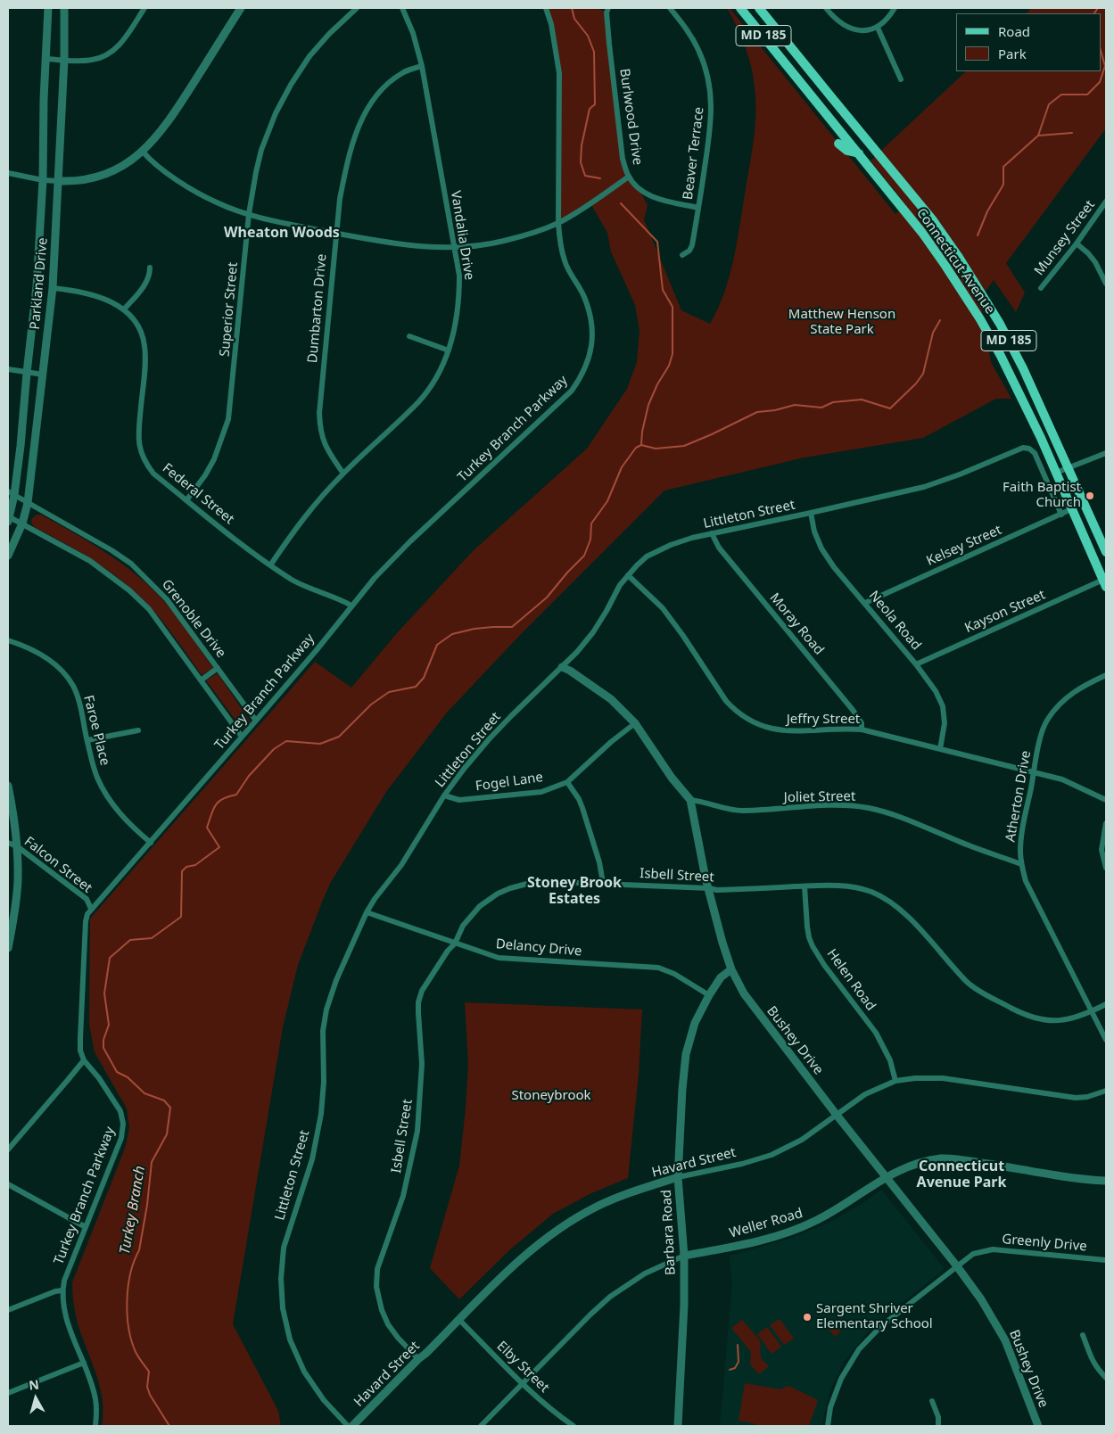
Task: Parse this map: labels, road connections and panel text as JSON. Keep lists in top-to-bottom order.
{
  "streets": {
    "main road": ["MD 185", "Connecticut Avenue"],
    "street": [
      "Burlwood Drive",
      "Beaver Terrace",
      "Vandalia Drive",
      "Munsey Street",
      "Parkland Drive",
      "Dumbarton Drive",
      "Superior Street",
      "Turkey Branch Parkway",
      "Federal Street",
      "Littleton Street",
      "Kelsey Street",
      "Kayson Street",
      "Grenoble Drive",
      "Neola Road",
      "Moray Road",
      "Jeffry Street",
      "Faroe Place",
      "Fogel Lane",
      "Atherton Drive",
      "Joliet Street",
      "Falcon Street",
      "Isbell Street",
      "Delancy Drive",
      "Helen Road",
      "Bushey Drive",
      "Havard Street",
      "Weller Road",
      "Barbara Road",
      "Greenly Drive",
      "Elby Street"
    ]
  },
  "crossings": [
    ["Burlwood Drive", "Beaver Terrace"],
    ["Vandalia Drive", "Dumbarton Drive"],
    ["Vandalia Drive", "Federal Street"],
    ["Connecticut Avenue", "Kelsey Street"],
    ["Connecticut Avenue", "Kayson Street"],
    ["Parkland Drive", "Federal Street"],
    ["Parkland Drive", "Grenoble Drive"],
    ["Superior Street", "Federal Street"],
    ["Turkey Branch Parkway", "Federal Street"],
    ["Turkey Branch Parkway", "Grenoble Drive"],
    ["Turkey Branch Parkway", "Faroe Place"],
    ["Turkey Branch Parkway", "Falcon Street"],
    ["Littleton Street", "Kelsey Street"],
    ["Littleton Street", "Neola Road"],
    ["Littleton Street", "Moray Road"],
    ["Littleton Street", "Jeffry Street"],
    ["Littleton Street", "Fogel Lane"],
    ["Littleton Street", "Delancy Drive"],
    ["Littleton Street", "Bushey Drive"],
    ["Kelsey Street", "Neola Road"],
    ["Kayson Street", "Neola Road"],
    ["Neola Road", "Jeffry Street"],
    ["Moray Road", "Jeffry Street"],
    ["Jeffry Street", "Atherton Drive"],
    ["Fogel Lane", "Bushey Drive"],
    ["Atherton Drive", "Joliet Street"],
    ["Atherton Drive", "Isbell Street"],
    ["Joliet Street", "Bushey Drive"],
    ["Isbell Street", "Delancy Drive"],
    ["Isbell Street", "Helen Road"],
    ["Isbell Street", "Bushey Drive"],
    ["Isbell Street", "Havard Street"],
    ["Delancy Drive", "Barbara Road"],
    ["Helen Road", "Havard Street"],
    ["Bushey Drive", "Havard Street"],
    ["Bushey Drive", "Weller Road"],
    ["Bushey Drive", "Barbara Road"],
    ["Bushey Drive", "Greenly Drive"],
    ["Havard Street", "Barbara Road"],
    ["Havard Street", "Elby Street"],
    ["Weller Road", "Barbara Road"],
    ["Weller Road", "Elby Street"]
  ],
  "districts": ["Wheaton Woods", "Stoney Brook Estates", "Connecticut Avenue Park"],
  "water": ["Turkey Branch"],
  "parks": ["Matthew Henson State Park", "Stoneybrook"],
  "places": ["Faith Baptist Church", "Sargent Shriver Elementary School"],
  "legend": ["Road", "Park"],
  "north": "top"
}
